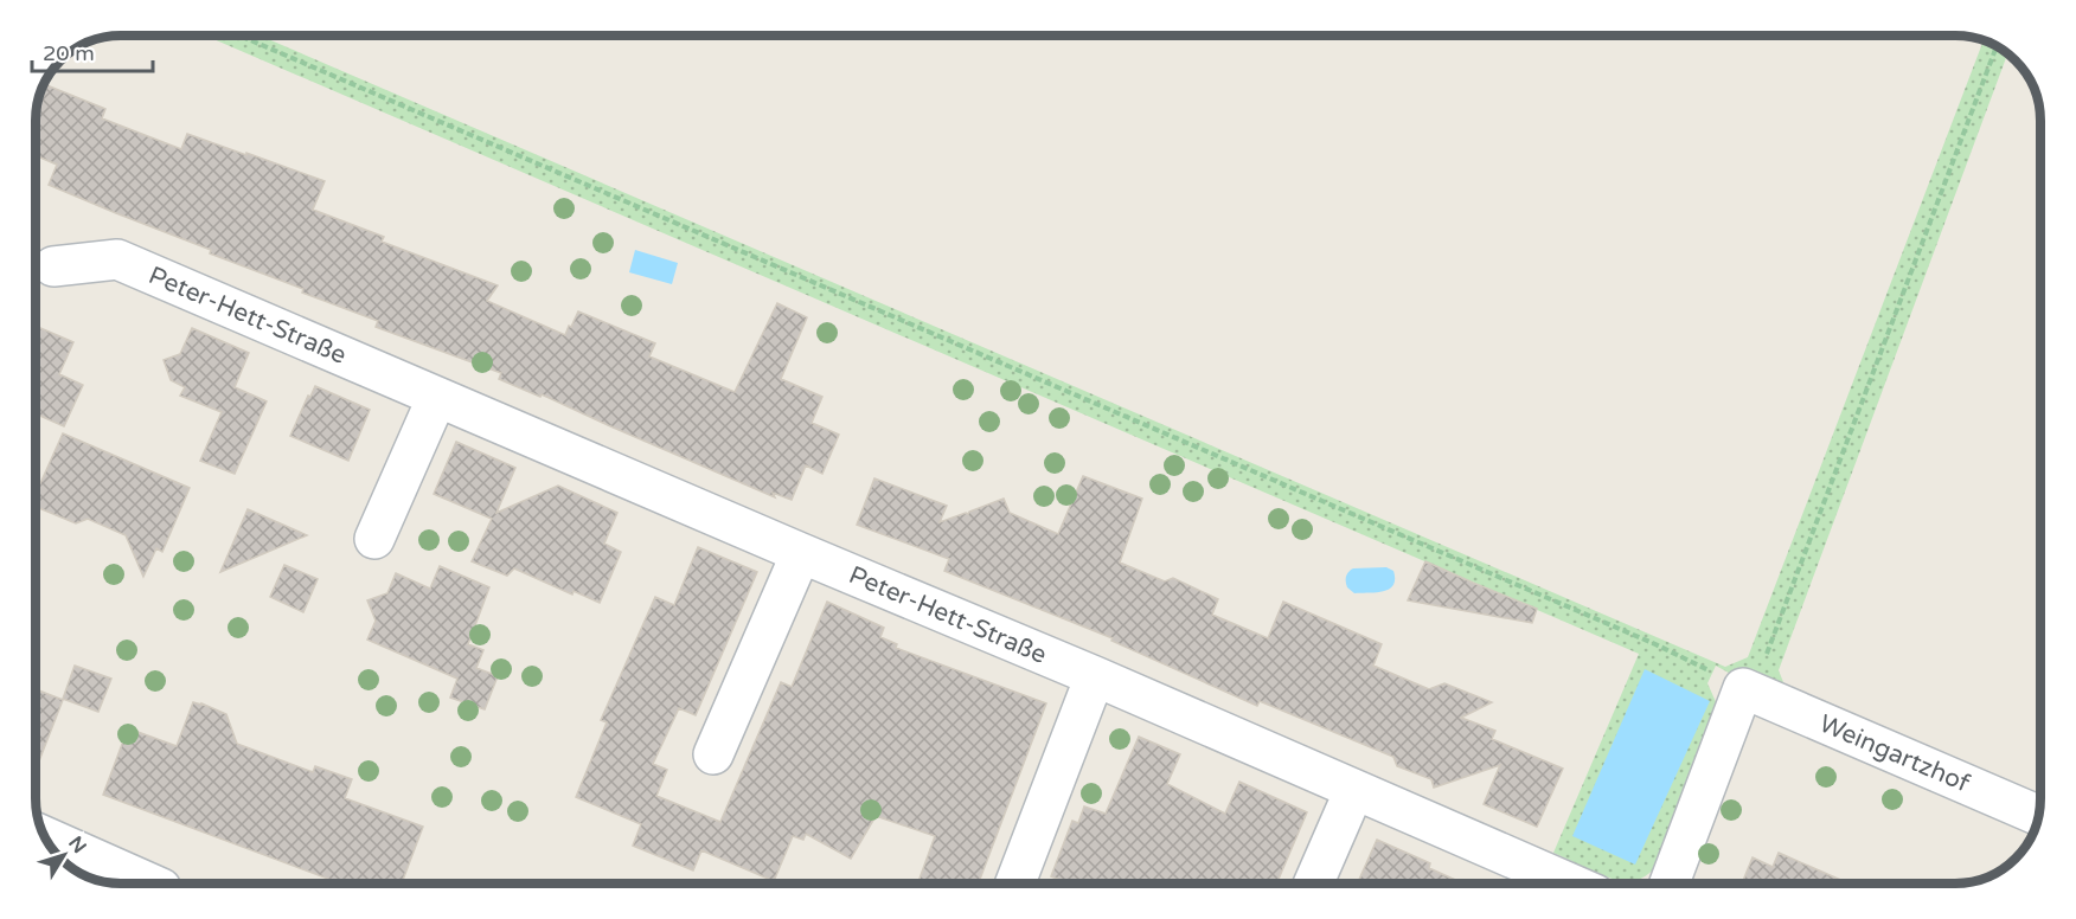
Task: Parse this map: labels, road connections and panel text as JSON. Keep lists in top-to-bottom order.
{
  "streets": {
    "street": ["Peter-Hett-Straße", "Weingartzhof"]
  },
  "scale_bar": "20 m",
  "north": "top right"
}
